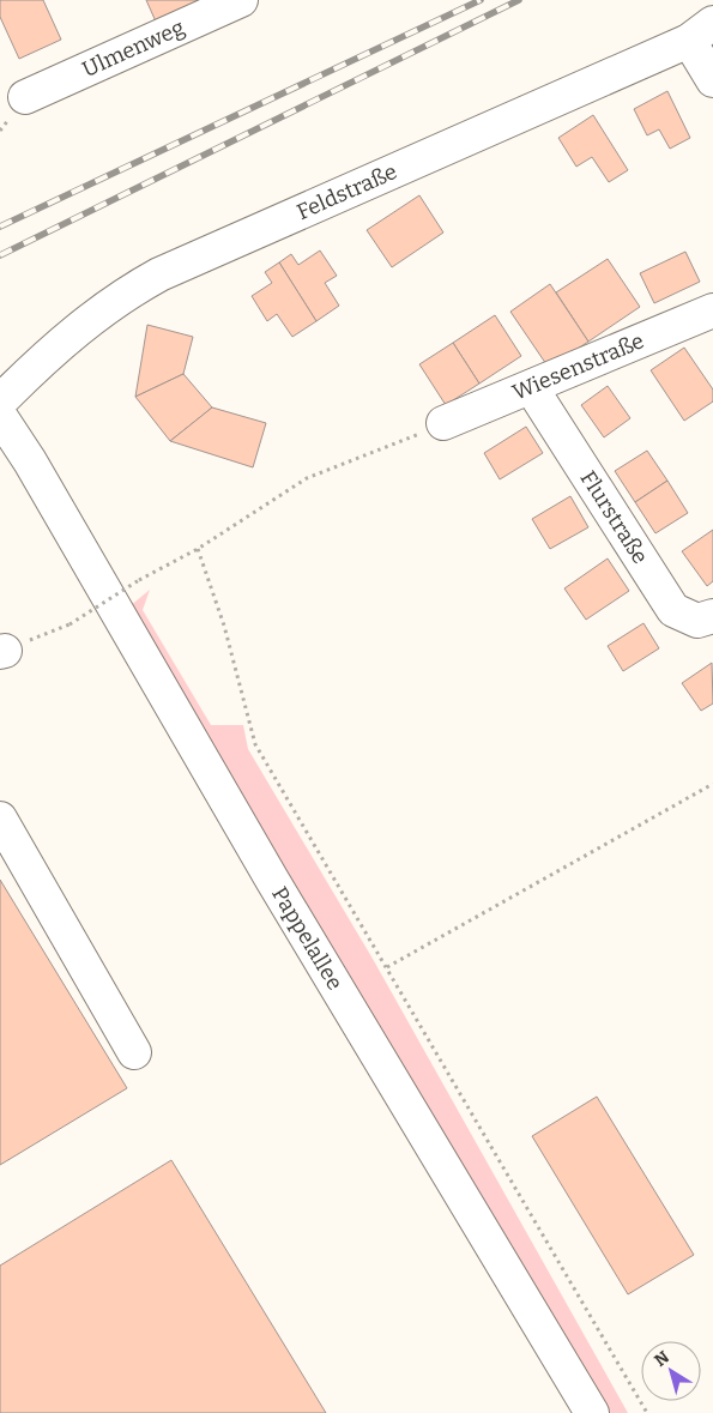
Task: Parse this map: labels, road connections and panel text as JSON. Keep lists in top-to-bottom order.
{
  "streets": {
    "street": [
      "Ulmenweg",
      "Feldstraße",
      "Wiesenstraße",
      "Flurstraße",
      "Pappelallee"
    ]
  },
  "crossings": [
    ["Feldstraße", "Pappelallee"],
    ["Wiesenstraße", "Flurstraße"]
  ],
  "north": "top left"
}
